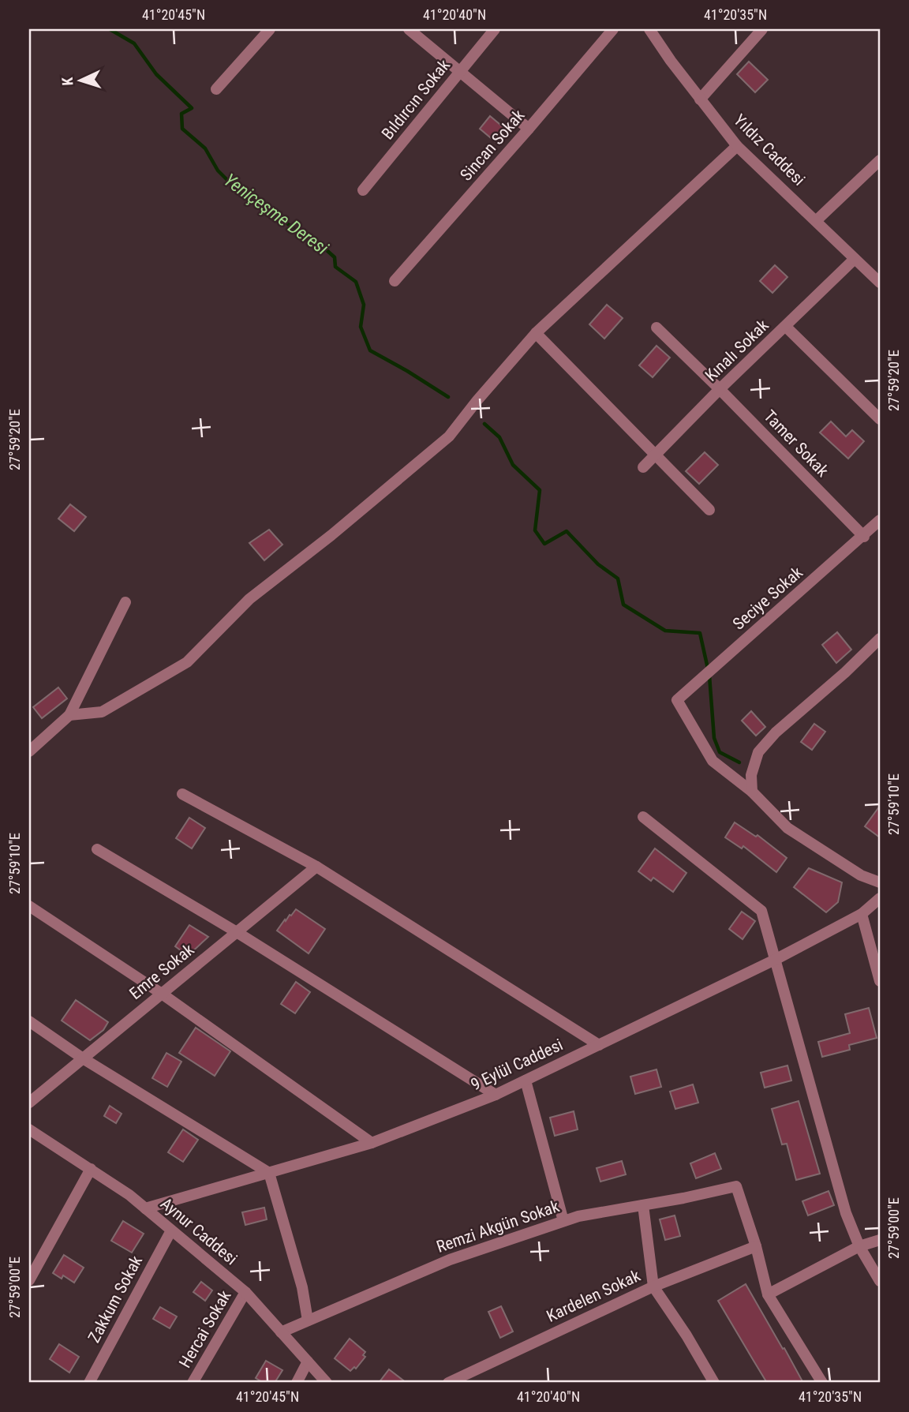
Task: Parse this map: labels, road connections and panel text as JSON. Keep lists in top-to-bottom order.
{
  "streets": {
    "street": [
      "Bıldırcın Sokak",
      "Sincan Sokak",
      "Yıldız Caddesi",
      "Kınalı Sokak",
      "Tamer Sokak",
      "Seciye Sokak",
      "Emre Sokak",
      "9 Eylül Caddesi",
      "Remzi Akgün Sokak",
      "Aynur Caddesi",
      "Kardelen Sokak",
      "Zakkum Sokak",
      "Hercai Sokak"
    ]
  },
  "crossings": [
    ["Yıldız Caddesi", "Kınalı Sokak"],
    ["Kınalı Sokak", "Tamer Sokak"],
    ["Tamer Sokak", "Seciye Sokak"],
    ["9 Eylül Caddesi", "Aynur Caddesi"],
    ["Remzi Akgün Sokak", "Aynur Caddesi"],
    ["Remzi Akgün Sokak", "Kardelen Sokak"],
    ["Aynur Caddesi", "Zakkum Sokak"],
    ["Aynur Caddesi", "Hercai Sokak"]
  ],
  "water": ["Yeniçeşme Deresi"],
  "north": "left",
  "coordinates": [
    "41°20'45\"N",
    "41°20'40\"N",
    "41°20'35\"N",
    "27°59'20\"E",
    "27°59'10\"E",
    "27°59'00\"E"
  ]
}
